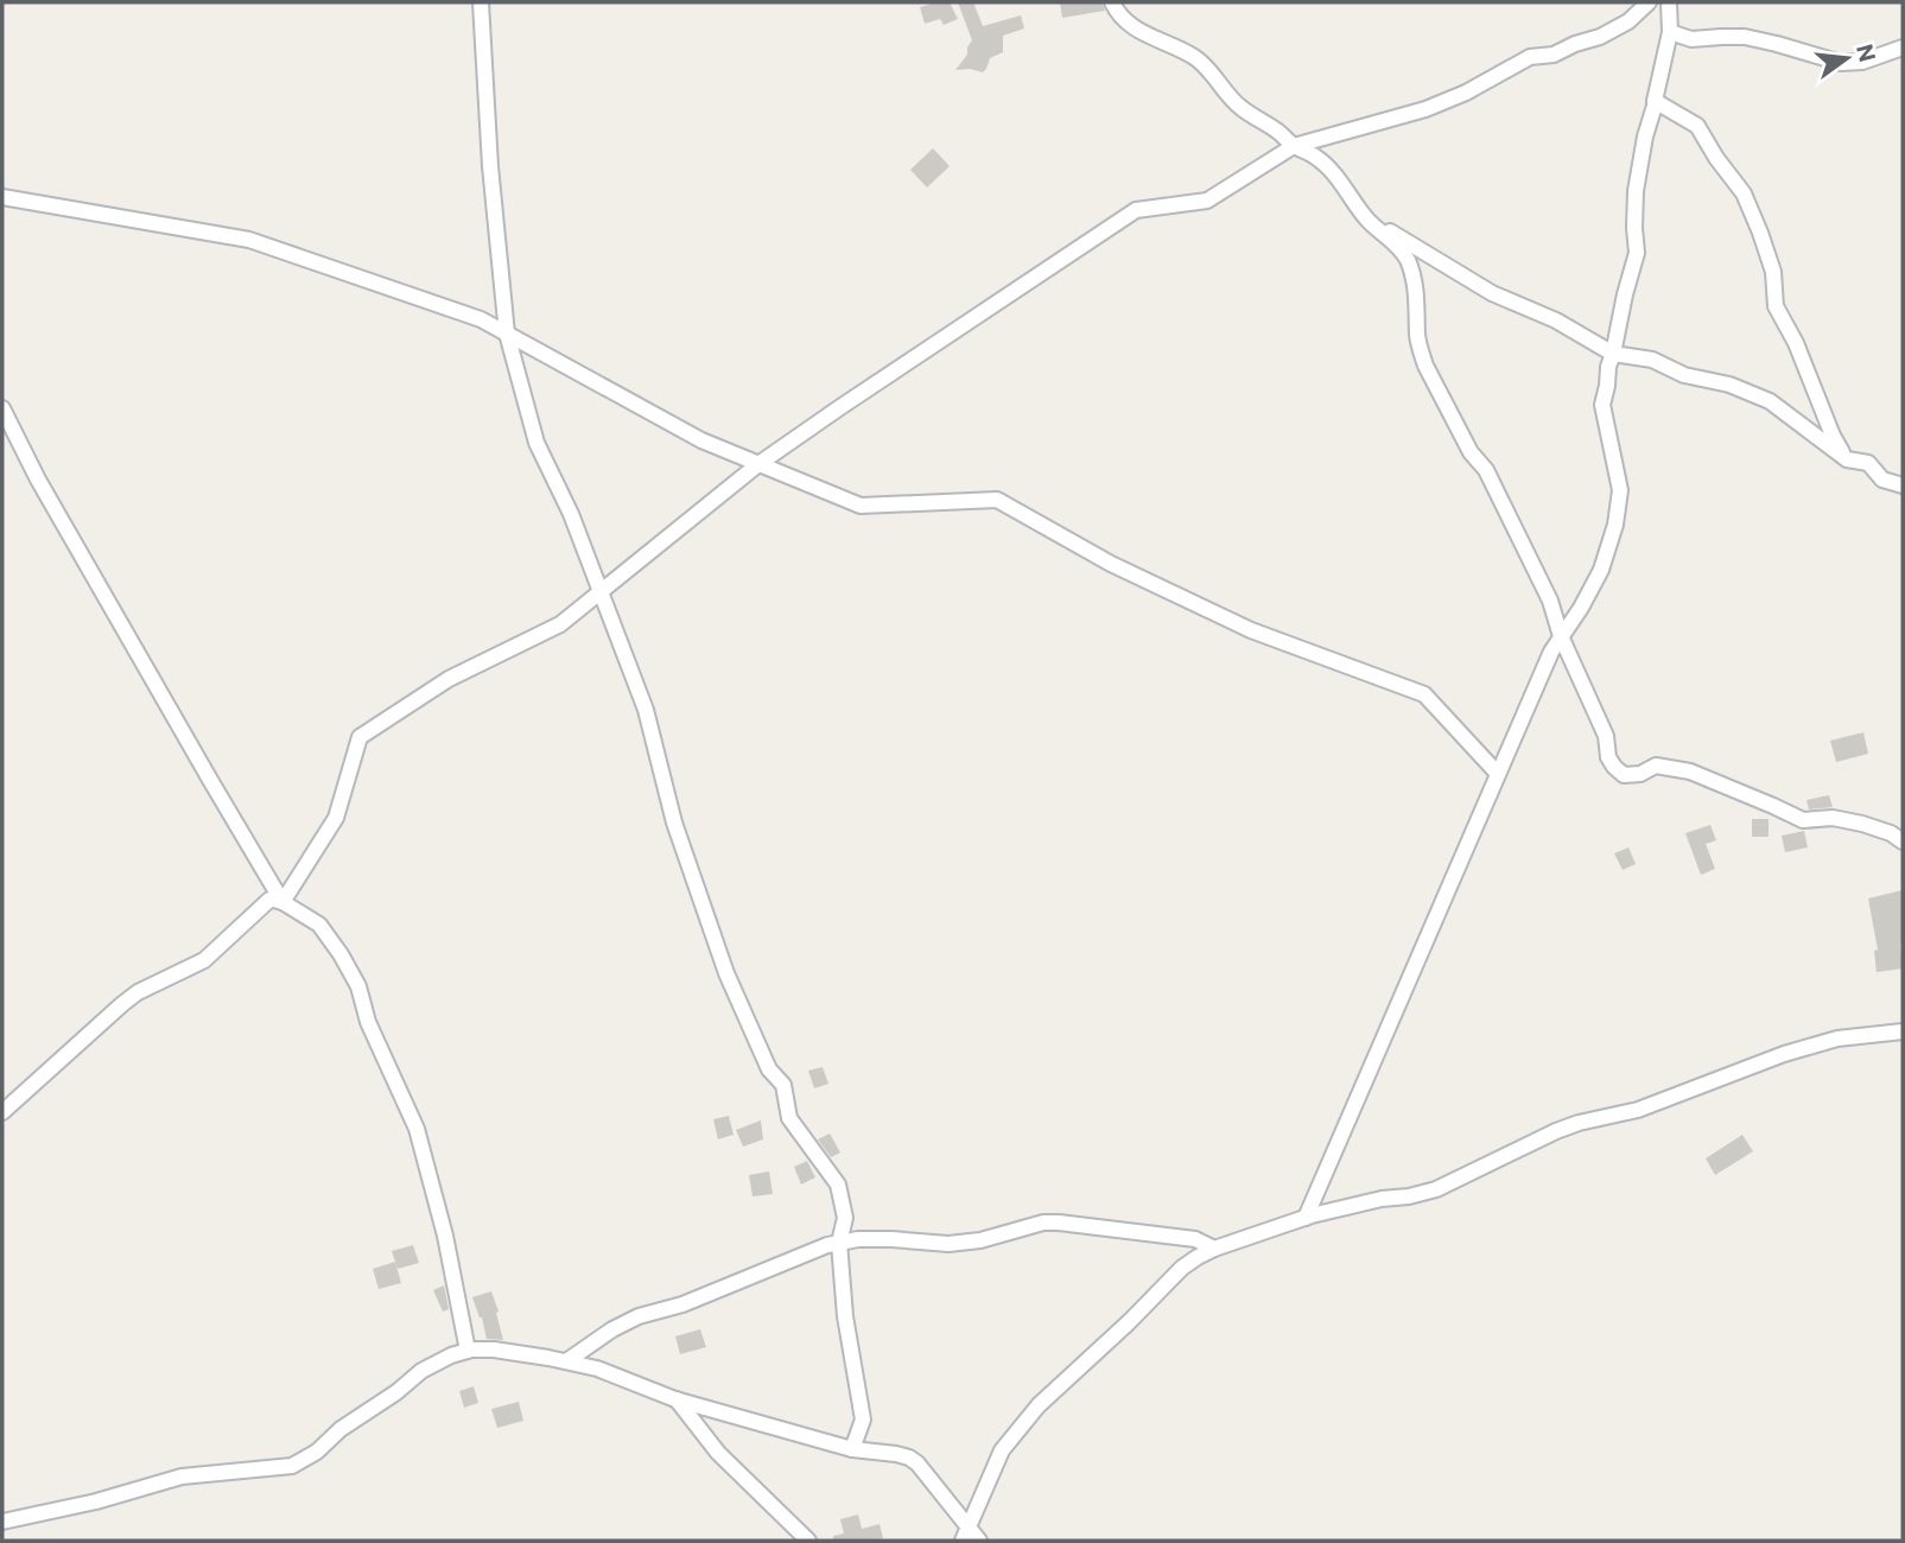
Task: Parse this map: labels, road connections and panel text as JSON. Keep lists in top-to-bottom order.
{
  "north": "right"
}
